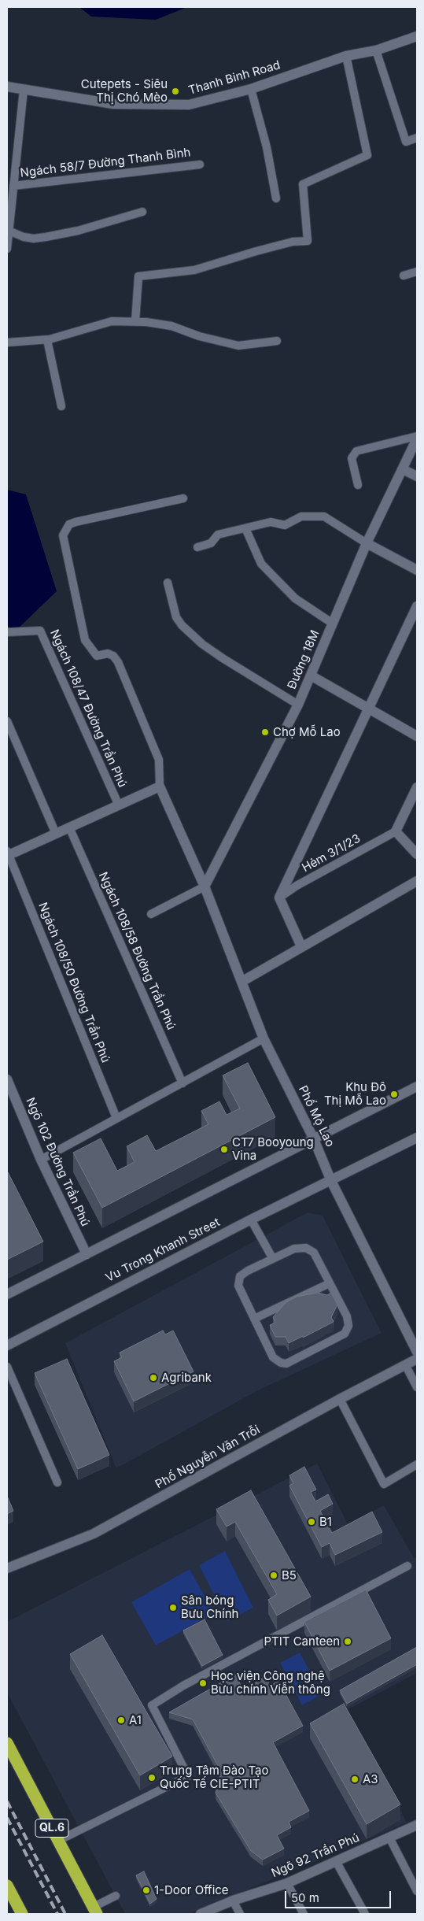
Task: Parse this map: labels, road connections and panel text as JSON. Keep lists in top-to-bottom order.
{
  "streets": {
    "highway": ["QL.6"],
    "street": [
      "Thanh Binh Road",
      "Đường 18M",
      "Phố Mộ Lao",
      "Ngõ 102 Đường Trần Phú",
      "Vu Trong Khanh Street",
      "Phố Nguyễn Văn Trỗi",
      "Ngõ 92 Trần Phú"
    ],
    "lane": [
      "Ngách 58/7 Đường Thanh Bình",
      "Ngách 108/47 Đường Trần Phú",
      "Hẻm 3/1/23",
      "Ngách 108/58 Đường Trần Phú",
      "Ngách 108/50 Đường Trần Phú"
    ]
  },
  "crossings": [
    ["Đường 18M", "Phố Mộ Lao"],
    ["Phố Mộ Lao", "Vu Trong Khanh Street"]
  ],
  "places": [
    "Cutepets - Siêu Thị Chó Mèo",
    "Chợ Mỗ Lao",
    "Khu Đô Thị Mỗ Lao",
    "CT7 Booyoung Vina",
    "Agribank",
    "B1",
    "B5",
    "Sân bóng Bưu Chính",
    "PTIT Canteen",
    "Học viện Công nghệ Bưu chính Viễn thông",
    "A1",
    "Trung Tâm Đào Tạo Quốc Tế CIE-PTIT",
    "A3",
    "1-Door Office"
  ],
  "scale_bar": "50 m"
}
